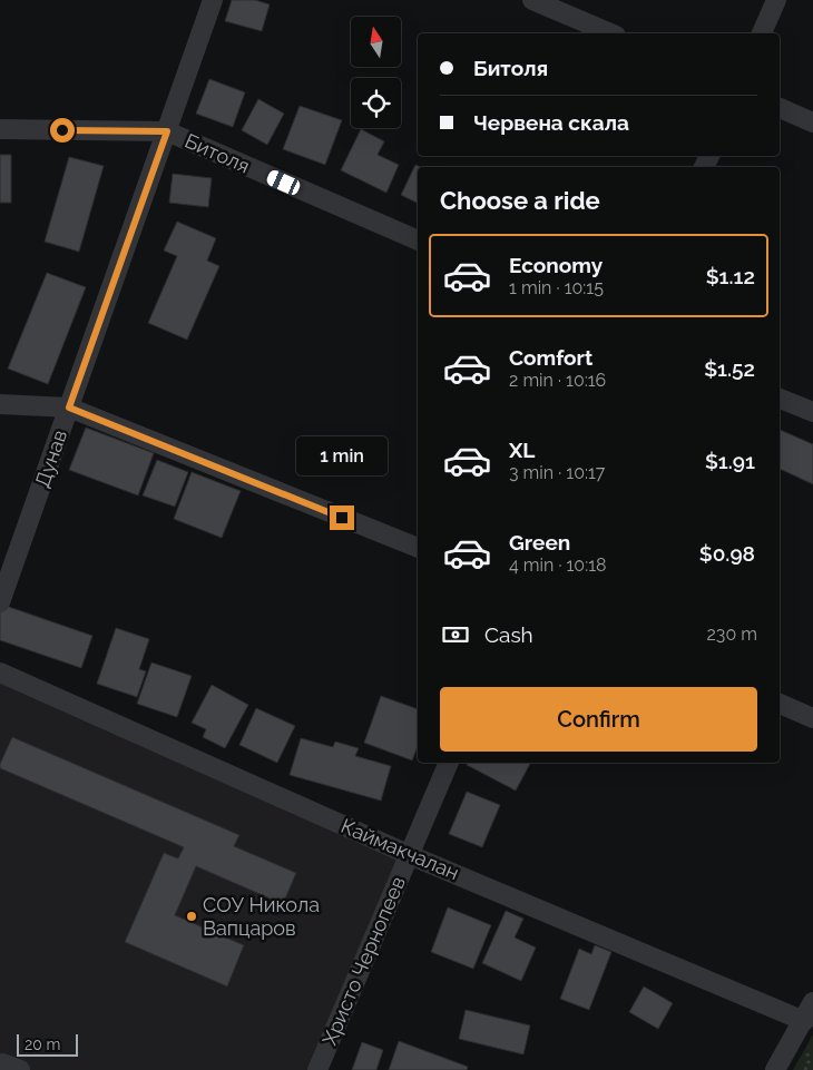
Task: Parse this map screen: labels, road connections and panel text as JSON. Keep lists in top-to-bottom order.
{
  "streets": {
    "street": [
      "Битоля",
      "Дунав",
      "Каймакчалан",
      "Христо Чернопеев"
    ]
  },
  "crossings": [
    ["Битоля", "Дунав"],
    ["Каймакчалан", "Христо Чернопеев"]
  ],
  "places": ["СОУ Никола Вапцаров"],
  "scale_bar": "20 m",
  "north": "top",
  "page": {
    "banner": ["Битоля", "Червена скала"],
    "heading": "Choose a ride",
    "list": [
      {
        "name": "Economy",
        "note": "1 min · 10:15",
        "value": "$1.12"
      },
      {
        "name": "Comfort",
        "note": "2 min · 10:16",
        "value": "$1.52"
      },
      {
        "name": "XL",
        "note": "3 min · 10:17",
        "value": "$1.91"
      },
      {
        "name": "Green",
        "note": "4 min · 10:18",
        "value": "$0.98"
      }
    ],
    "bubble": "1 min",
    "pay": ["Cash", "230 m"],
    "buttons": "Confirm",
    "scale": "20 m"
  }
}
